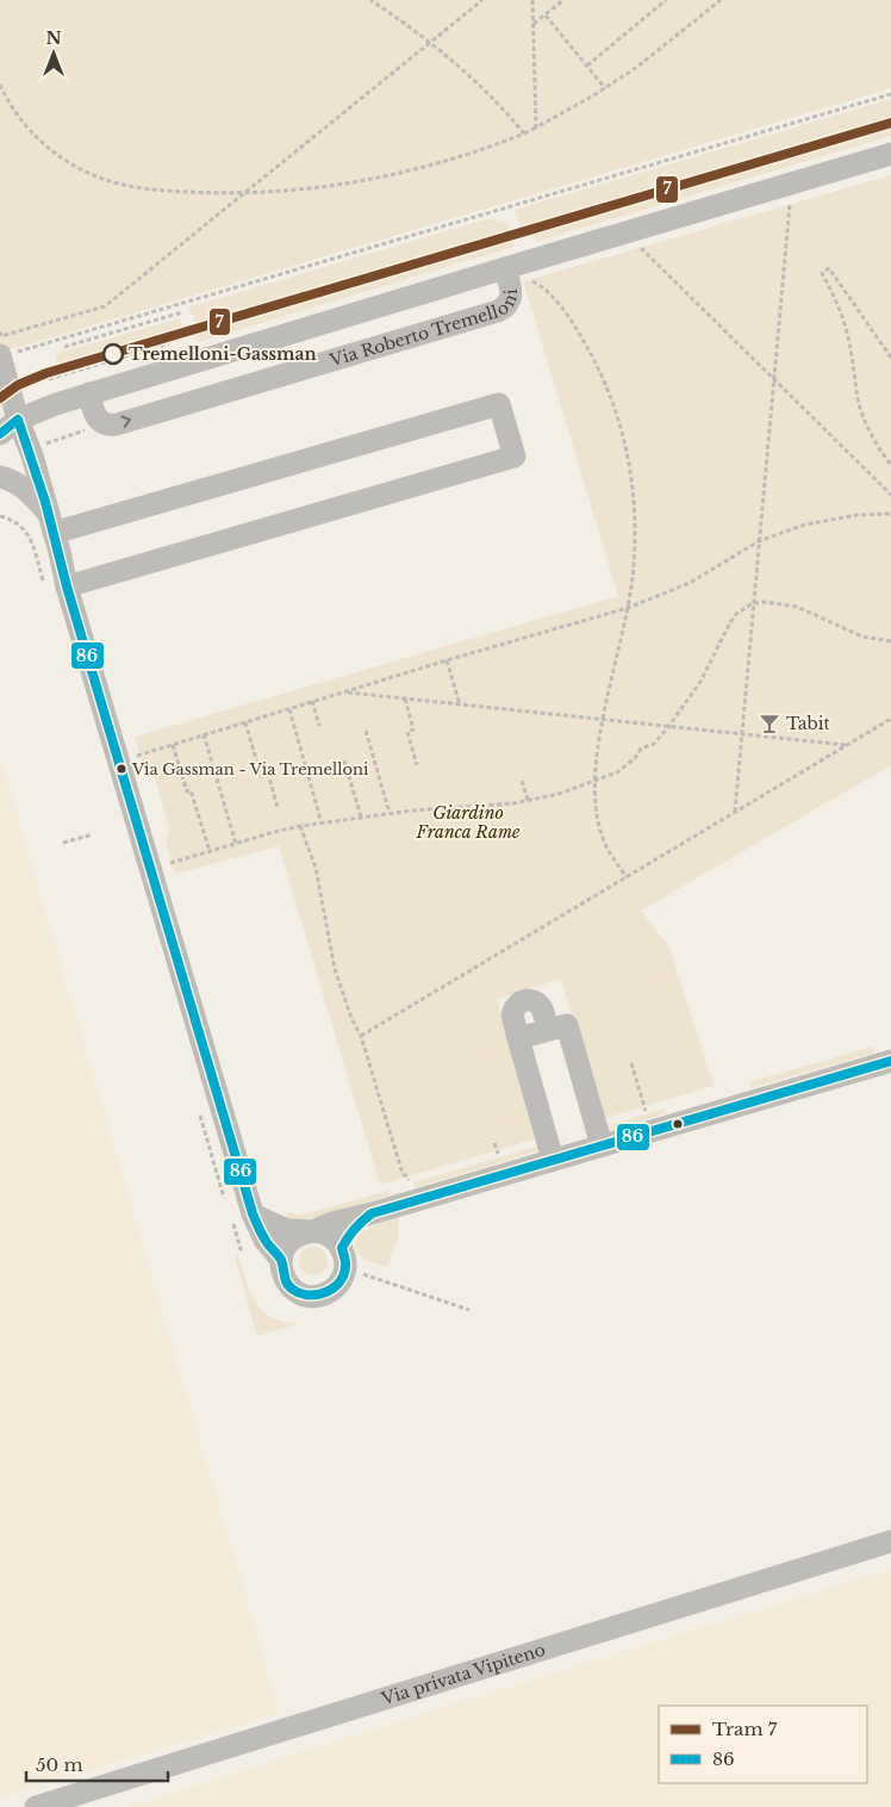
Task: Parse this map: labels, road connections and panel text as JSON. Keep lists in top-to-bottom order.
{
  "streets": {
    "street": ["Via Roberto Tremelloni", "Via privata Vipiteno"]
  },
  "parks": ["Giardino Franca Rame"],
  "places": {
    "other": ["Tremelloni-Gassman", "Via Gassman - Via Tremelloni"],
    "bar": ["Tabit"]
  },
  "lines": ["tram line 7", "transit line 86"],
  "legend": ["Tram 7", "86"],
  "scale_bar": "50 m",
  "north": "top"
}
